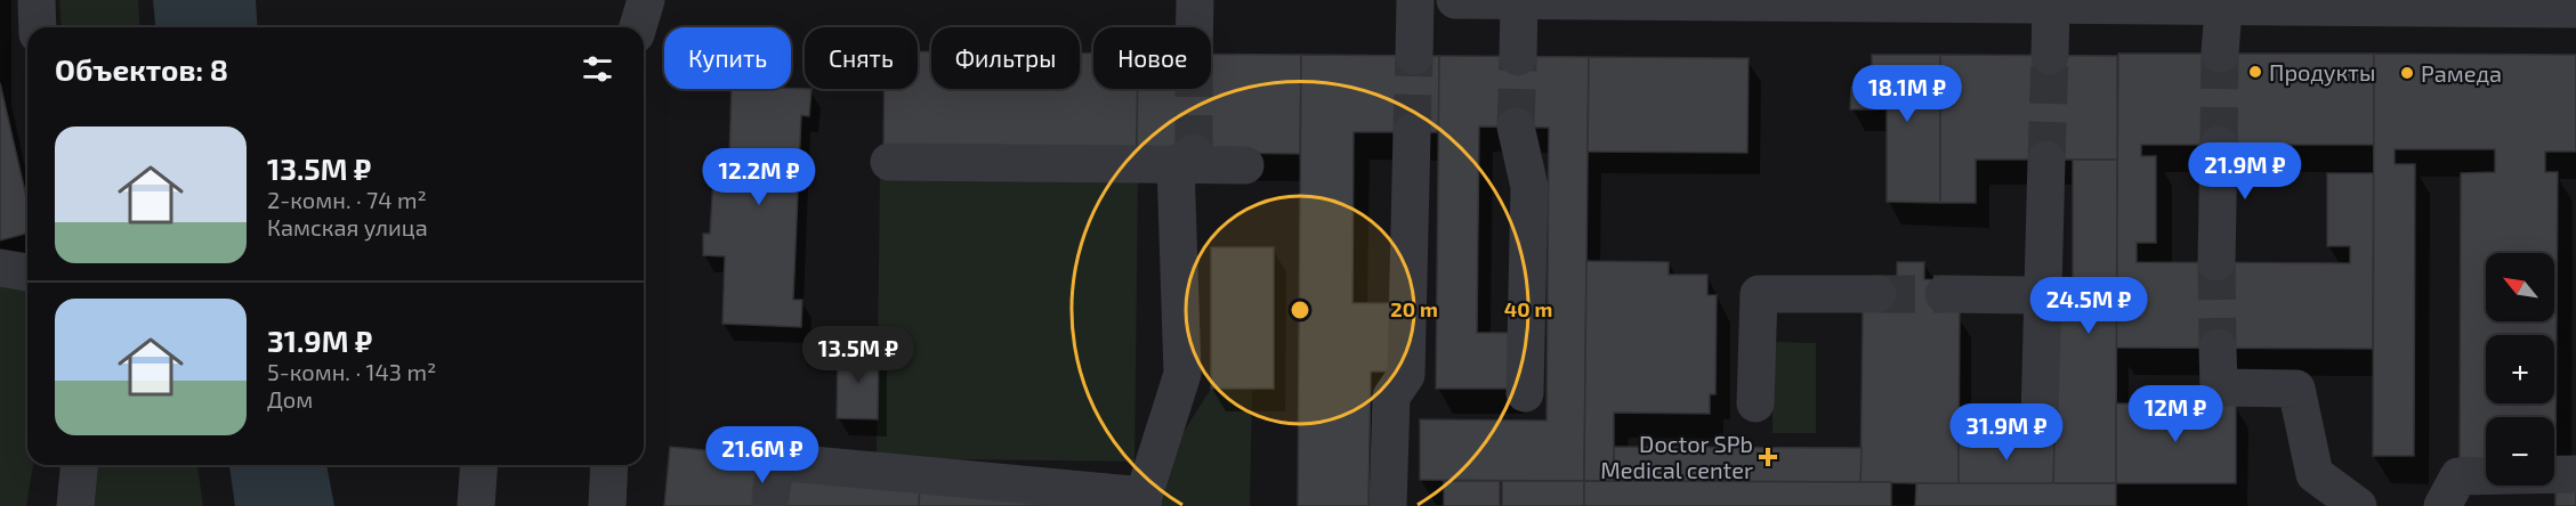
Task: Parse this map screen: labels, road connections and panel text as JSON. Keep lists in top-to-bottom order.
{
  "places": {
    "other": ["Продукты", "Рамеда"],
    "health": ["Doctor SPb Medical center"]
  },
  "north": "top left",
  "page": {
    "chip": [
      "Купить",
      "Снять",
      "Фильтры",
      "Новое"
    ],
    "heading": "Объектов: 8",
    "price": [
      "18.1M ₽",
      "21.9M ₽",
      "12.2M ₽",
      "24.5M ₽",
      "13.5M ₽",
      "12M ₽",
      "31.9M ₽",
      "21.6M ₽"
    ],
    "list": [
      {
        "name": "13.5M ₽",
        "note": "2-комн. · 74 m² · Камская улица"
      },
      {
        "name": "31.9M ₽",
        "note": "5-комн. · 143 m² · Дом"
      }
    ],
    "map_buttons": ["+", "−"]
  },
  "rings": ["20 m", "40 m"]
}
